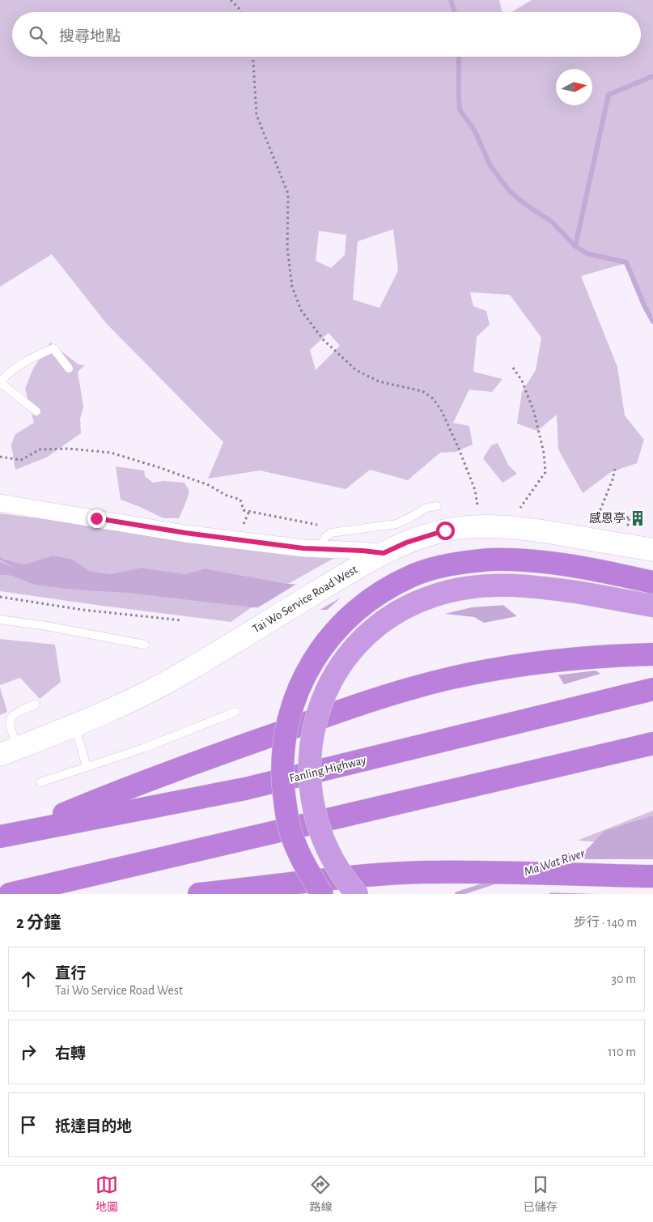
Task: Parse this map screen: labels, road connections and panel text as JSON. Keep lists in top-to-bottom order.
{
  "streets": {
    "highway": ["Fanling Highway"],
    "main road": ["Tai Wo Service Road West"]
  },
  "water": ["Ma Wat River"],
  "places": {
    "building": ["感恩亭"]
  },
  "north": "right",
  "page": {
    "search": "搜尋地點",
    "heading": ["2 分鐘", "步行 · 140 m"],
    "list": [
      ["直行", "Tai Wo Service Road West", "30 m"],
      ["右轉", "110 m"],
      "抵達目的地"
    ],
    "nav": ["地圖", "路線", "已儲存"]
  }
}
